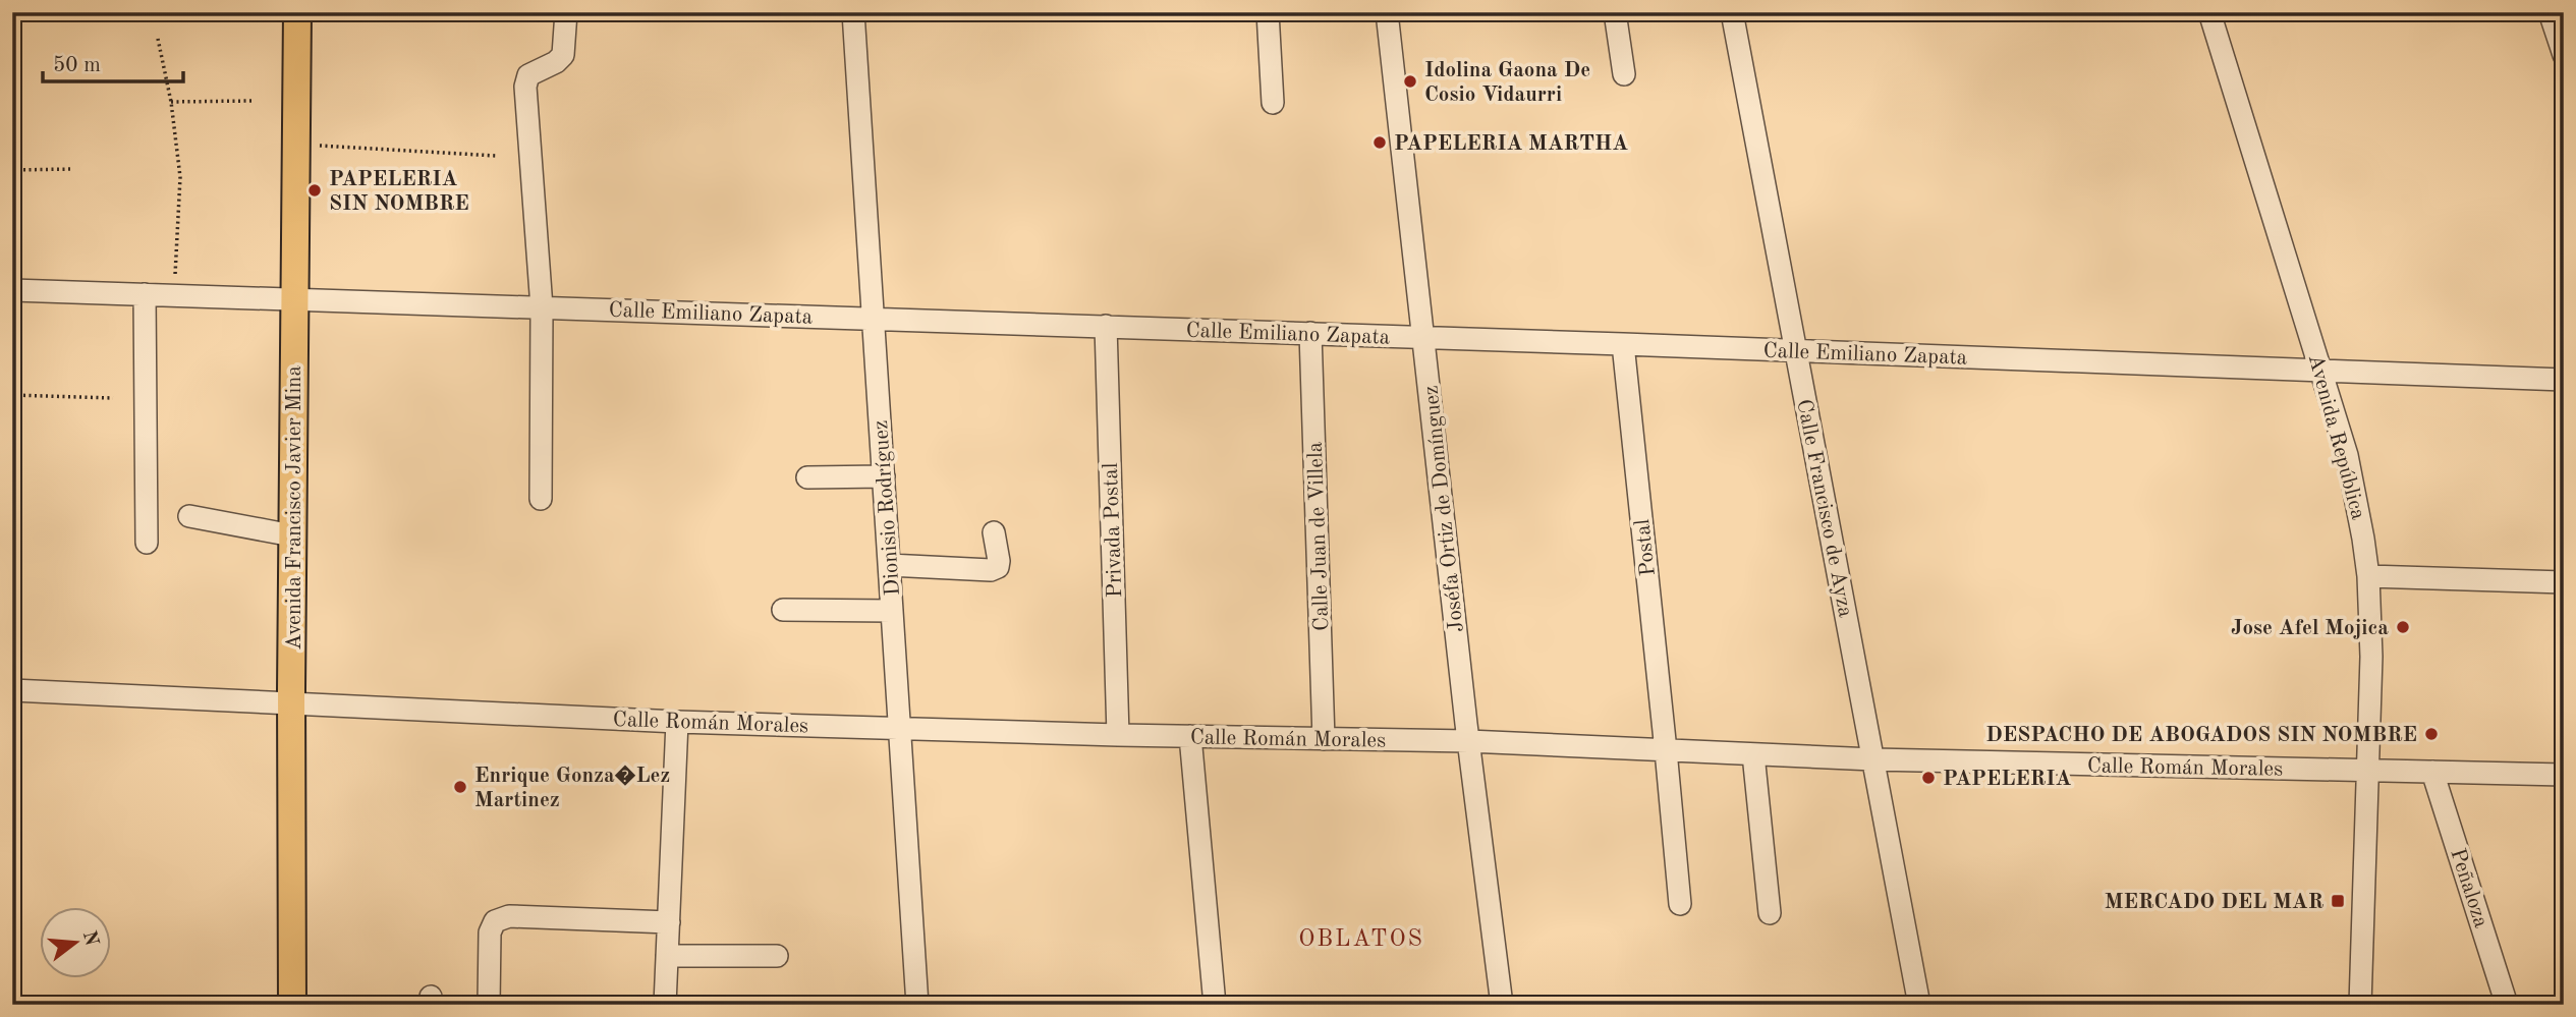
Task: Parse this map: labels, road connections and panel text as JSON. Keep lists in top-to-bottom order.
{
  "streets": {
    "main road": ["Avenida Francisco Javier Mina"],
    "street": [
      "Calle Emiliano Zapata",
      "Avenida República",
      "Dionisio Rodríguez",
      "Calle Francisco de Ayza",
      "Joséfa Ortiz de Domínguez",
      "Privada Postal",
      "Calle Juan de Villela",
      "Postal",
      "Calle Román Morales",
      "Peñaloza"
    ]
  },
  "crossings": [
    ["Calle Emiliano Zapata", "Avenida República"],
    ["Calle Emiliano Zapata", "Avenida Francisco Javier Mina"],
    ["Calle Emiliano Zapata", "Dionisio Rodríguez"],
    ["Calle Emiliano Zapata", "Calle Francisco de Ayza"],
    ["Calle Emiliano Zapata", "Joséfa Ortiz de Domínguez"],
    ["Calle Emiliano Zapata", "Privada Postal"],
    ["Calle Emiliano Zapata", "Calle Juan de Villela"],
    ["Calle Emiliano Zapata", "Postal"],
    ["Avenida República", "Calle Román Morales"],
    ["Avenida Francisco Javier Mina", "Calle Román Morales"],
    ["Dionisio Rodríguez", "Calle Román Morales"],
    ["Calle Francisco de Ayza", "Calle Román Morales"],
    ["Joséfa Ortiz de Domínguez", "Calle Román Morales"],
    ["Privada Postal", "Calle Román Morales"],
    ["Calle Juan de Villela", "Calle Román Morales"],
    ["Postal", "Calle Román Morales"],
    ["Calle Román Morales", "Peñaloza"]
  ],
  "districts": ["OBLATOS"],
  "places": {
    "other": [
      "Idolina Gaona De Cosio Vidaurri",
      "PAPELERIA MARTHA",
      "PAPELERIA SIN NOMBRE",
      "Jose Afel Mojica",
      "DESPACHO DE ABOGADOS SIN NOMBRE",
      "PAPELERIA",
      "Enrique Gonza�Lez Martinez"
    ],
    "transit": ["MERCADO DEL MAR"]
  },
  "scale_bar": "50 m",
  "north": "right"
}
